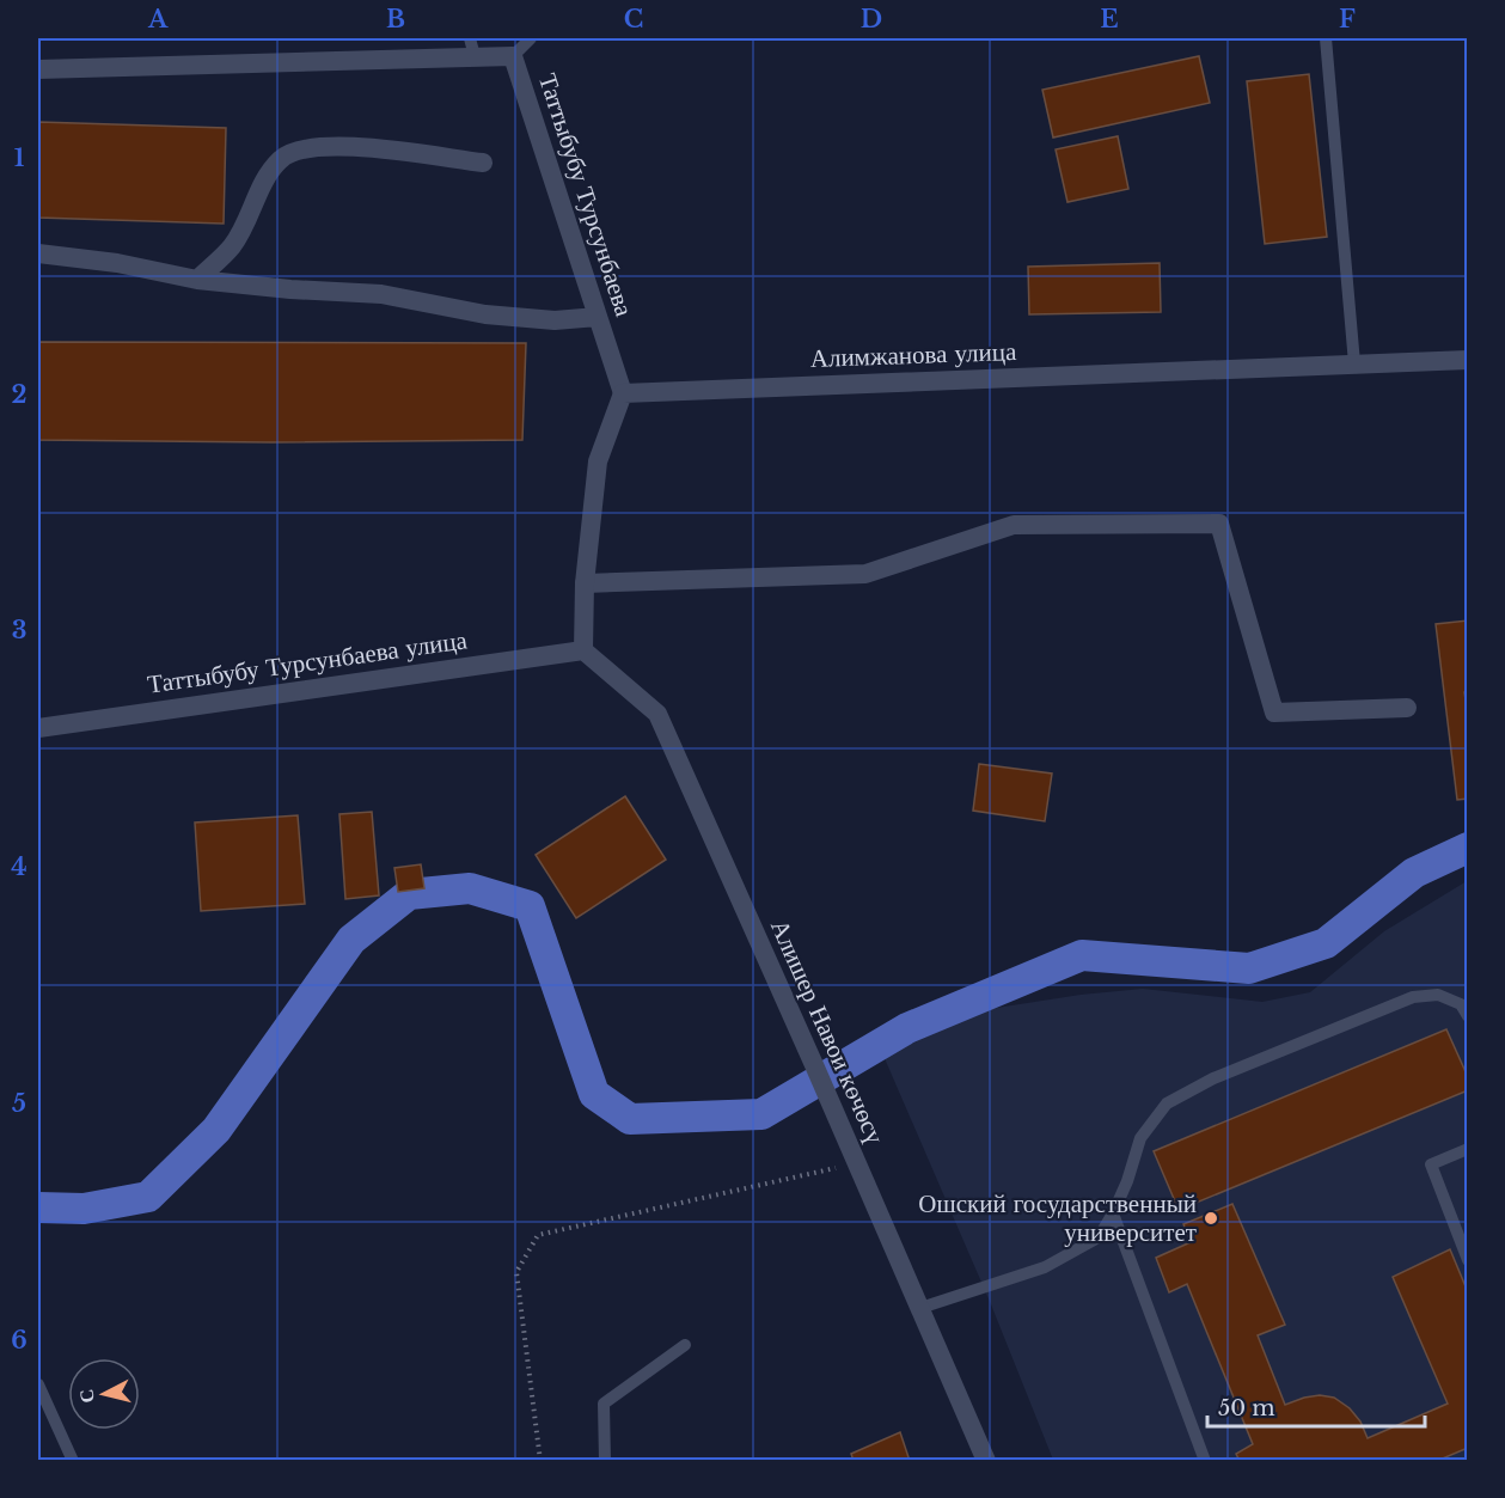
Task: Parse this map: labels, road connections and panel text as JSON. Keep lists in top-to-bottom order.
{
  "streets": {
    "street": [
      "Таттыбубу Турсунбаева",
      "Алимжанова улица",
      "Таттыбубу Турсунбаева улица",
      "Алишер Навои көчөсү"
    ]
  },
  "crossings": [
    ["Таттыбубу Турсунбаева", "Алимжанова улица"],
    ["Таттыбубу Турсунбаева улица", "Алишер Навои көчөсү"]
  ],
  "places": ["Ошский государственный университет"],
  "scale_bar": "50 m",
  "north": "left",
  "grid": {
    "columns": [
      "A",
      "B",
      "C",
      "D",
      "E",
      "F"
    ],
    "rows": [
      "1",
      "2",
      "3",
      "4",
      "5",
      "6"
    ]
  }
}
